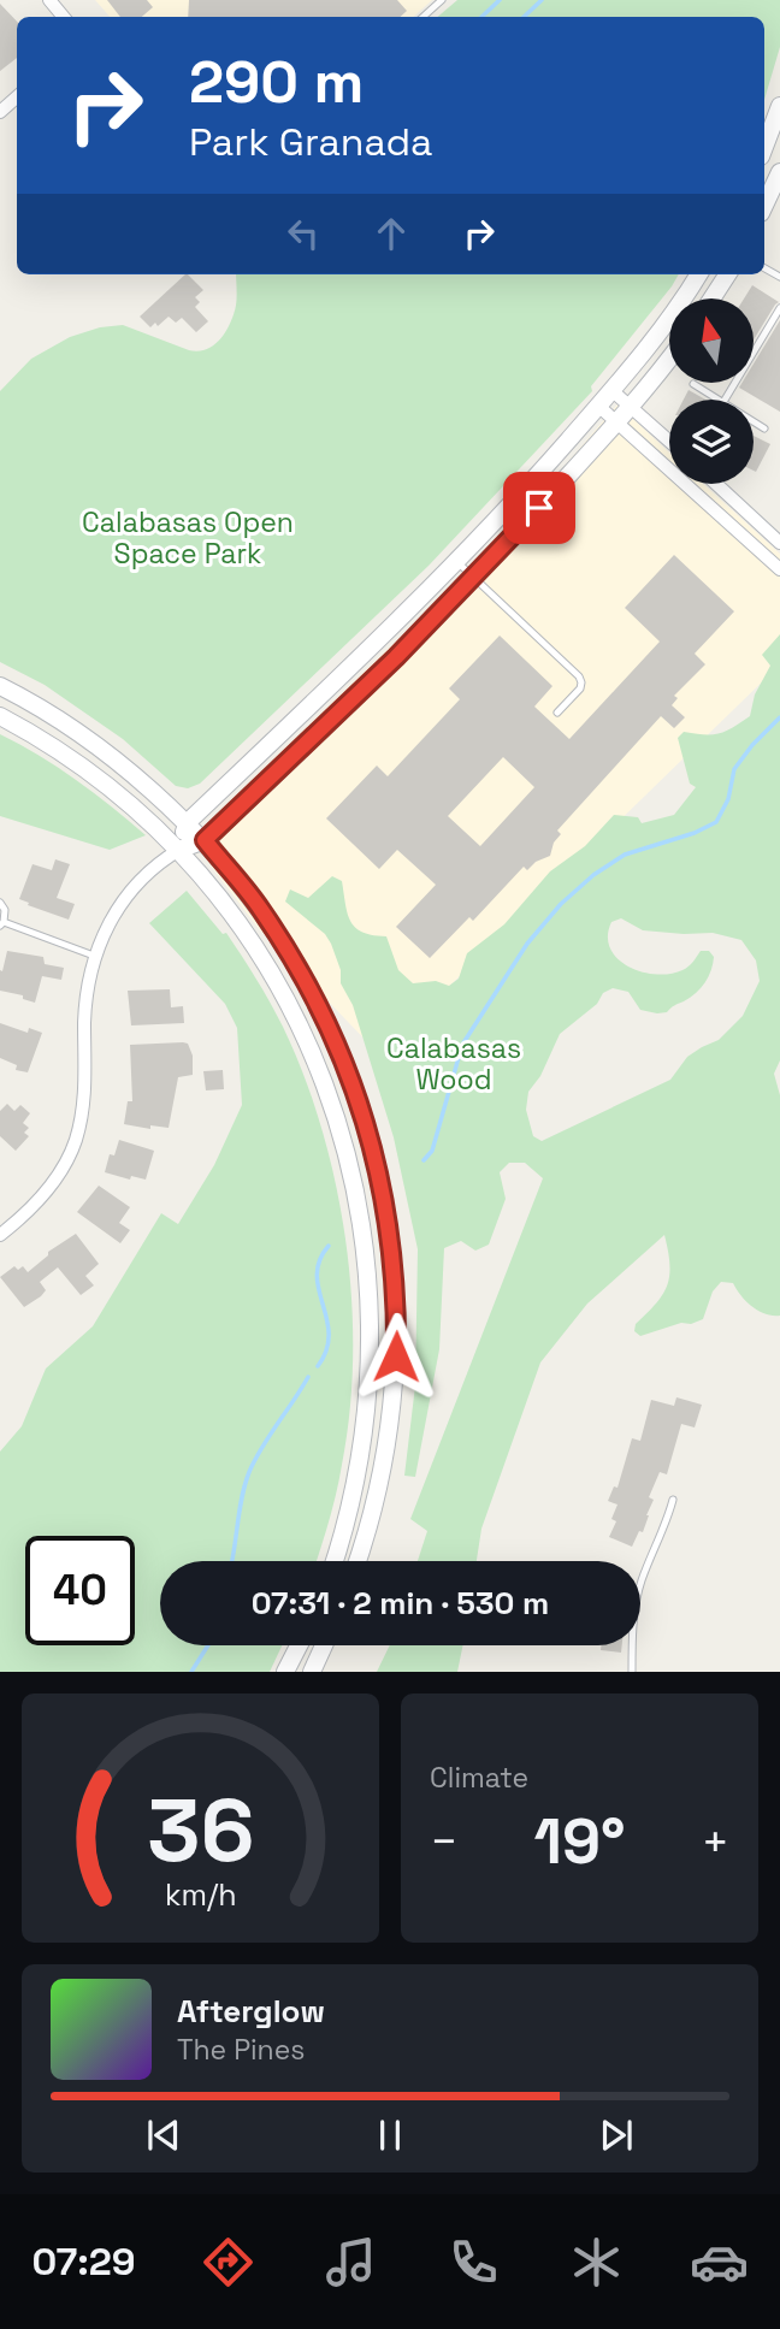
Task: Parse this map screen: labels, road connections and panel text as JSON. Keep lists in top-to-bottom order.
{
  "parks": ["Calabasas Open Space Park", "Calabasas Wood"],
  "north": "top",
  "page": {
    "turn": ["290 m", "Park Granada"],
    "limit": "40",
    "trip": "07:31 · 2 min · 530 m",
    "tile": "Climate",
    "heat": ["−", "19°", "+"],
    "song": ["Afterglow", "The Pines"],
    "tabs": "07:29",
    "gauge": ["36", "km/h"]
  }
}
